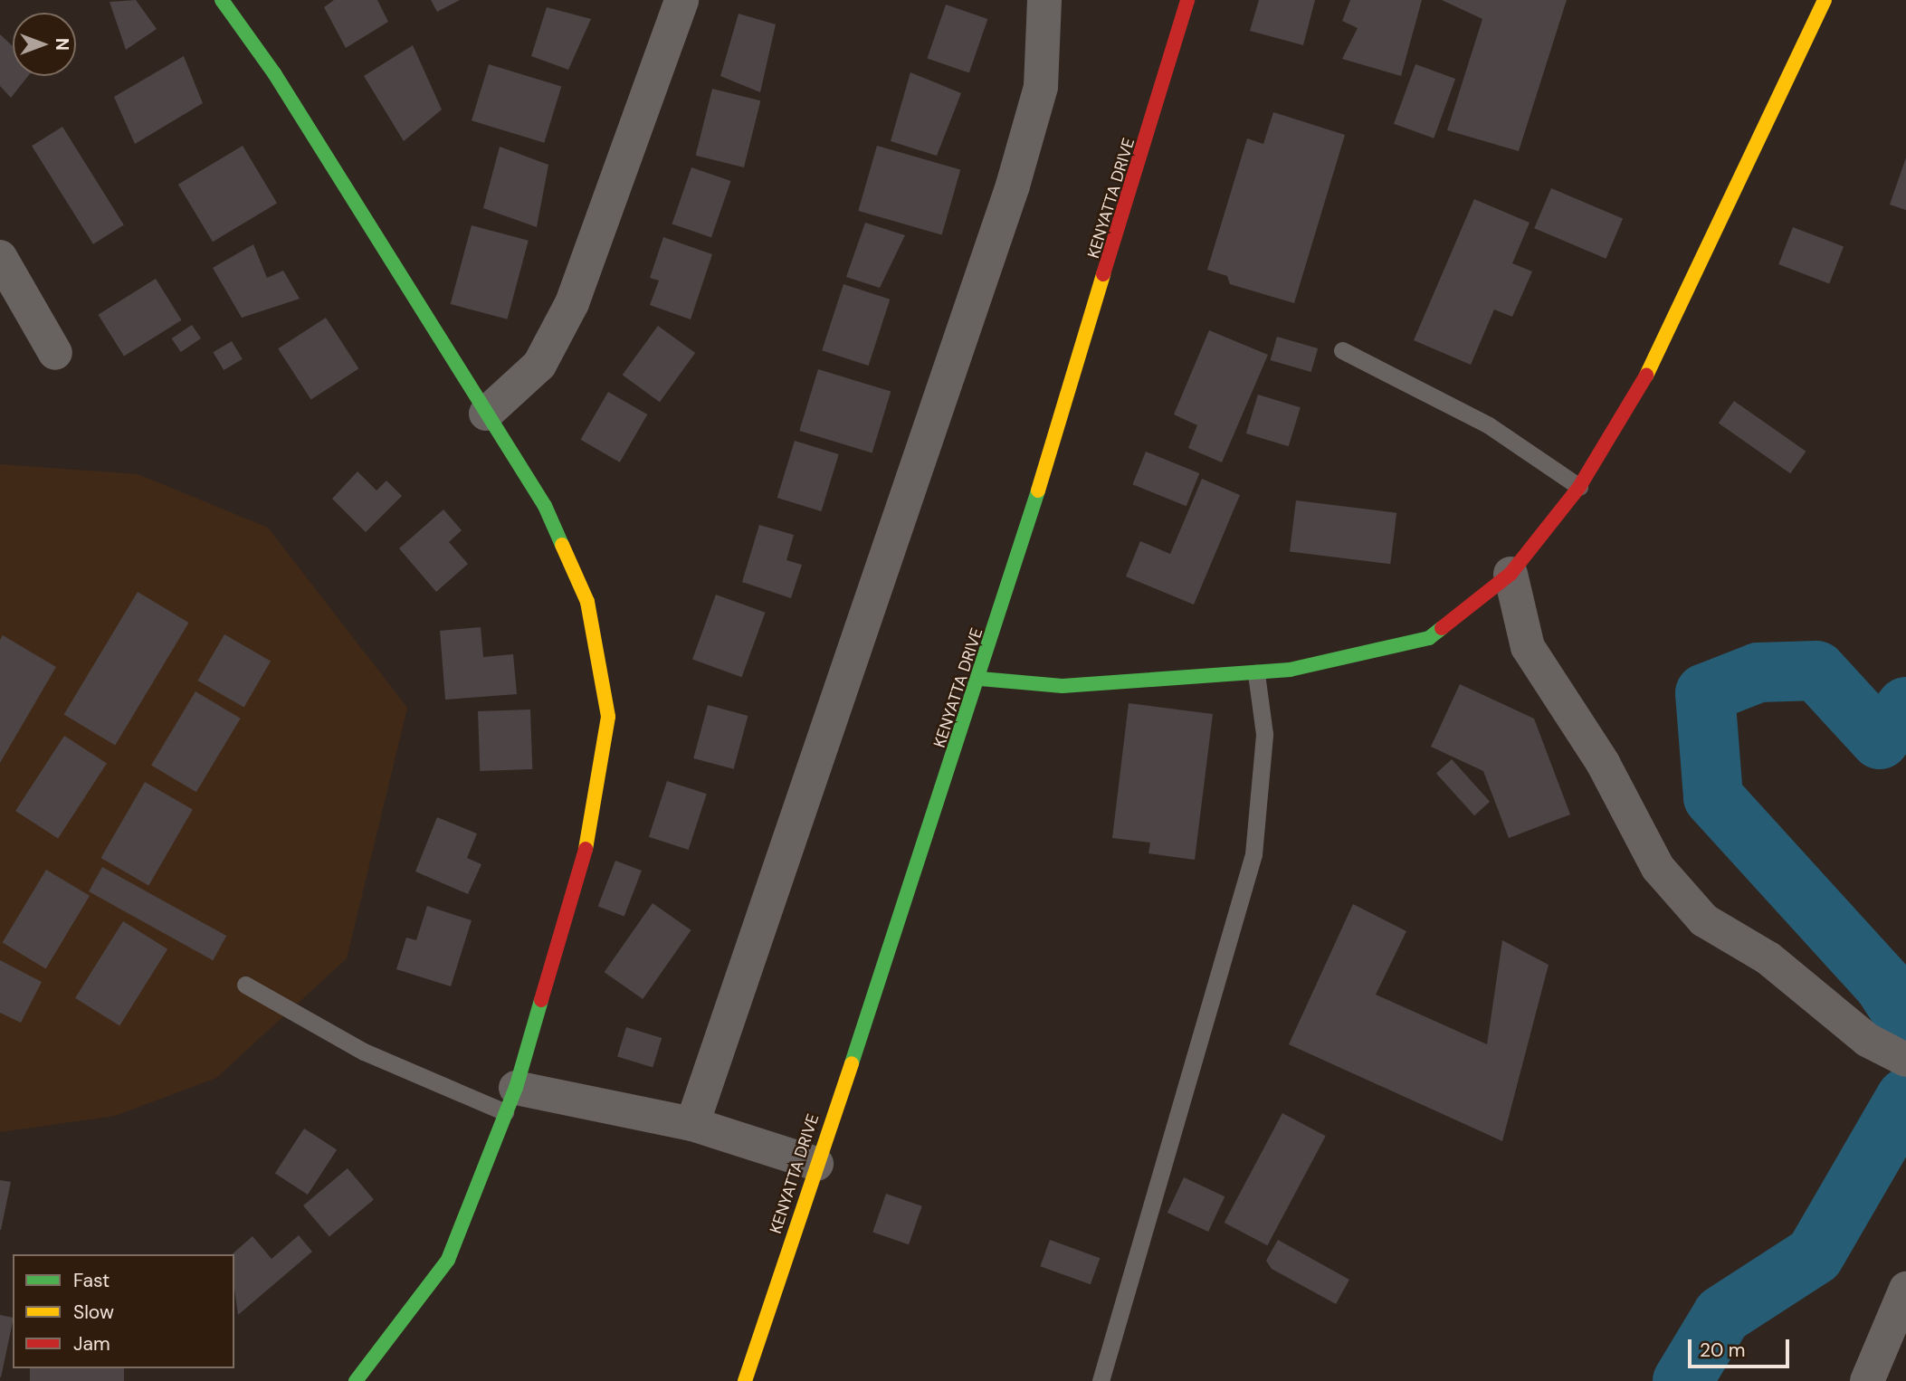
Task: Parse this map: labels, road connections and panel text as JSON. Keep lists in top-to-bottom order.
{
  "streets": {
    "street": ["KENYATTA DRIVE"]
  },
  "legend": ["Fast", "Slow", "Jam"],
  "scale_bar": "20 m",
  "north": "right"
}
